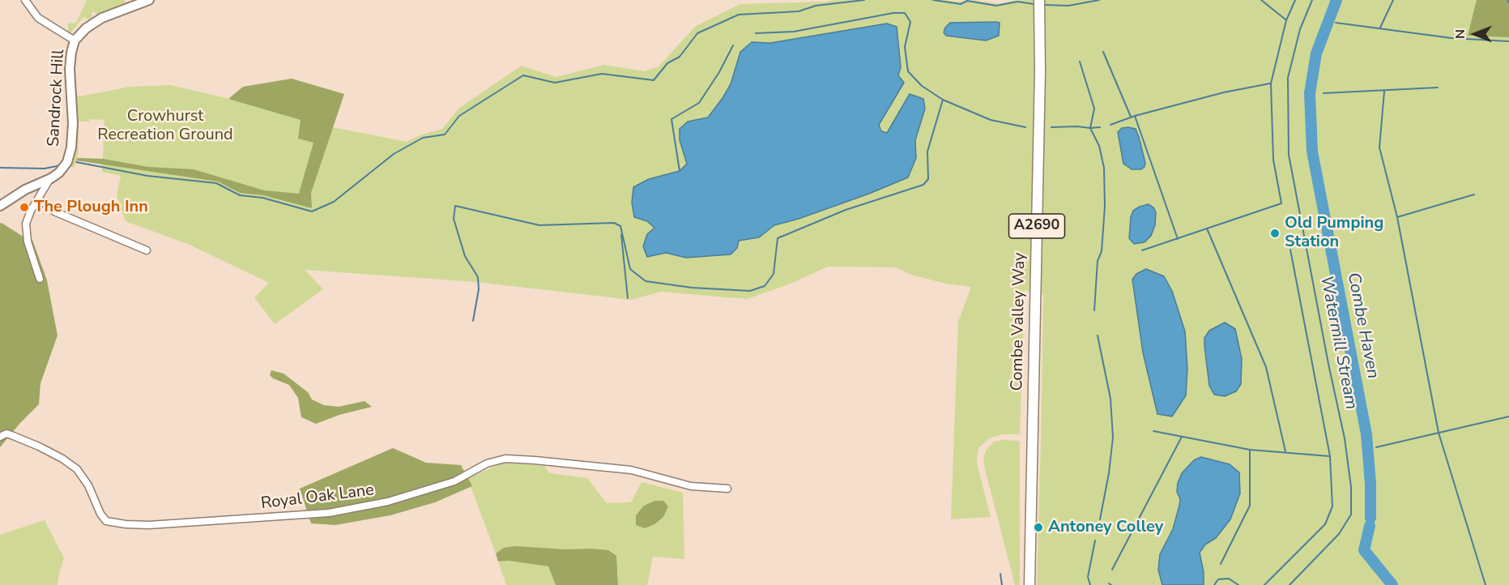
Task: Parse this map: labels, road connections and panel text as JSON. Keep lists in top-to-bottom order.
{
  "streets": {
    "main road": ["A2690", "Combe Valley Way"],
    "street": ["Sandrock Hill", "Royal Oak Lane"]
  },
  "water": ["Combe Haven", "Watermill Stream"],
  "parks": ["Crowhurst Recreation Ground"],
  "places": ["The Plough Inn", "Old Pumping Station", "Antoney Colley"],
  "north": "left"
}
